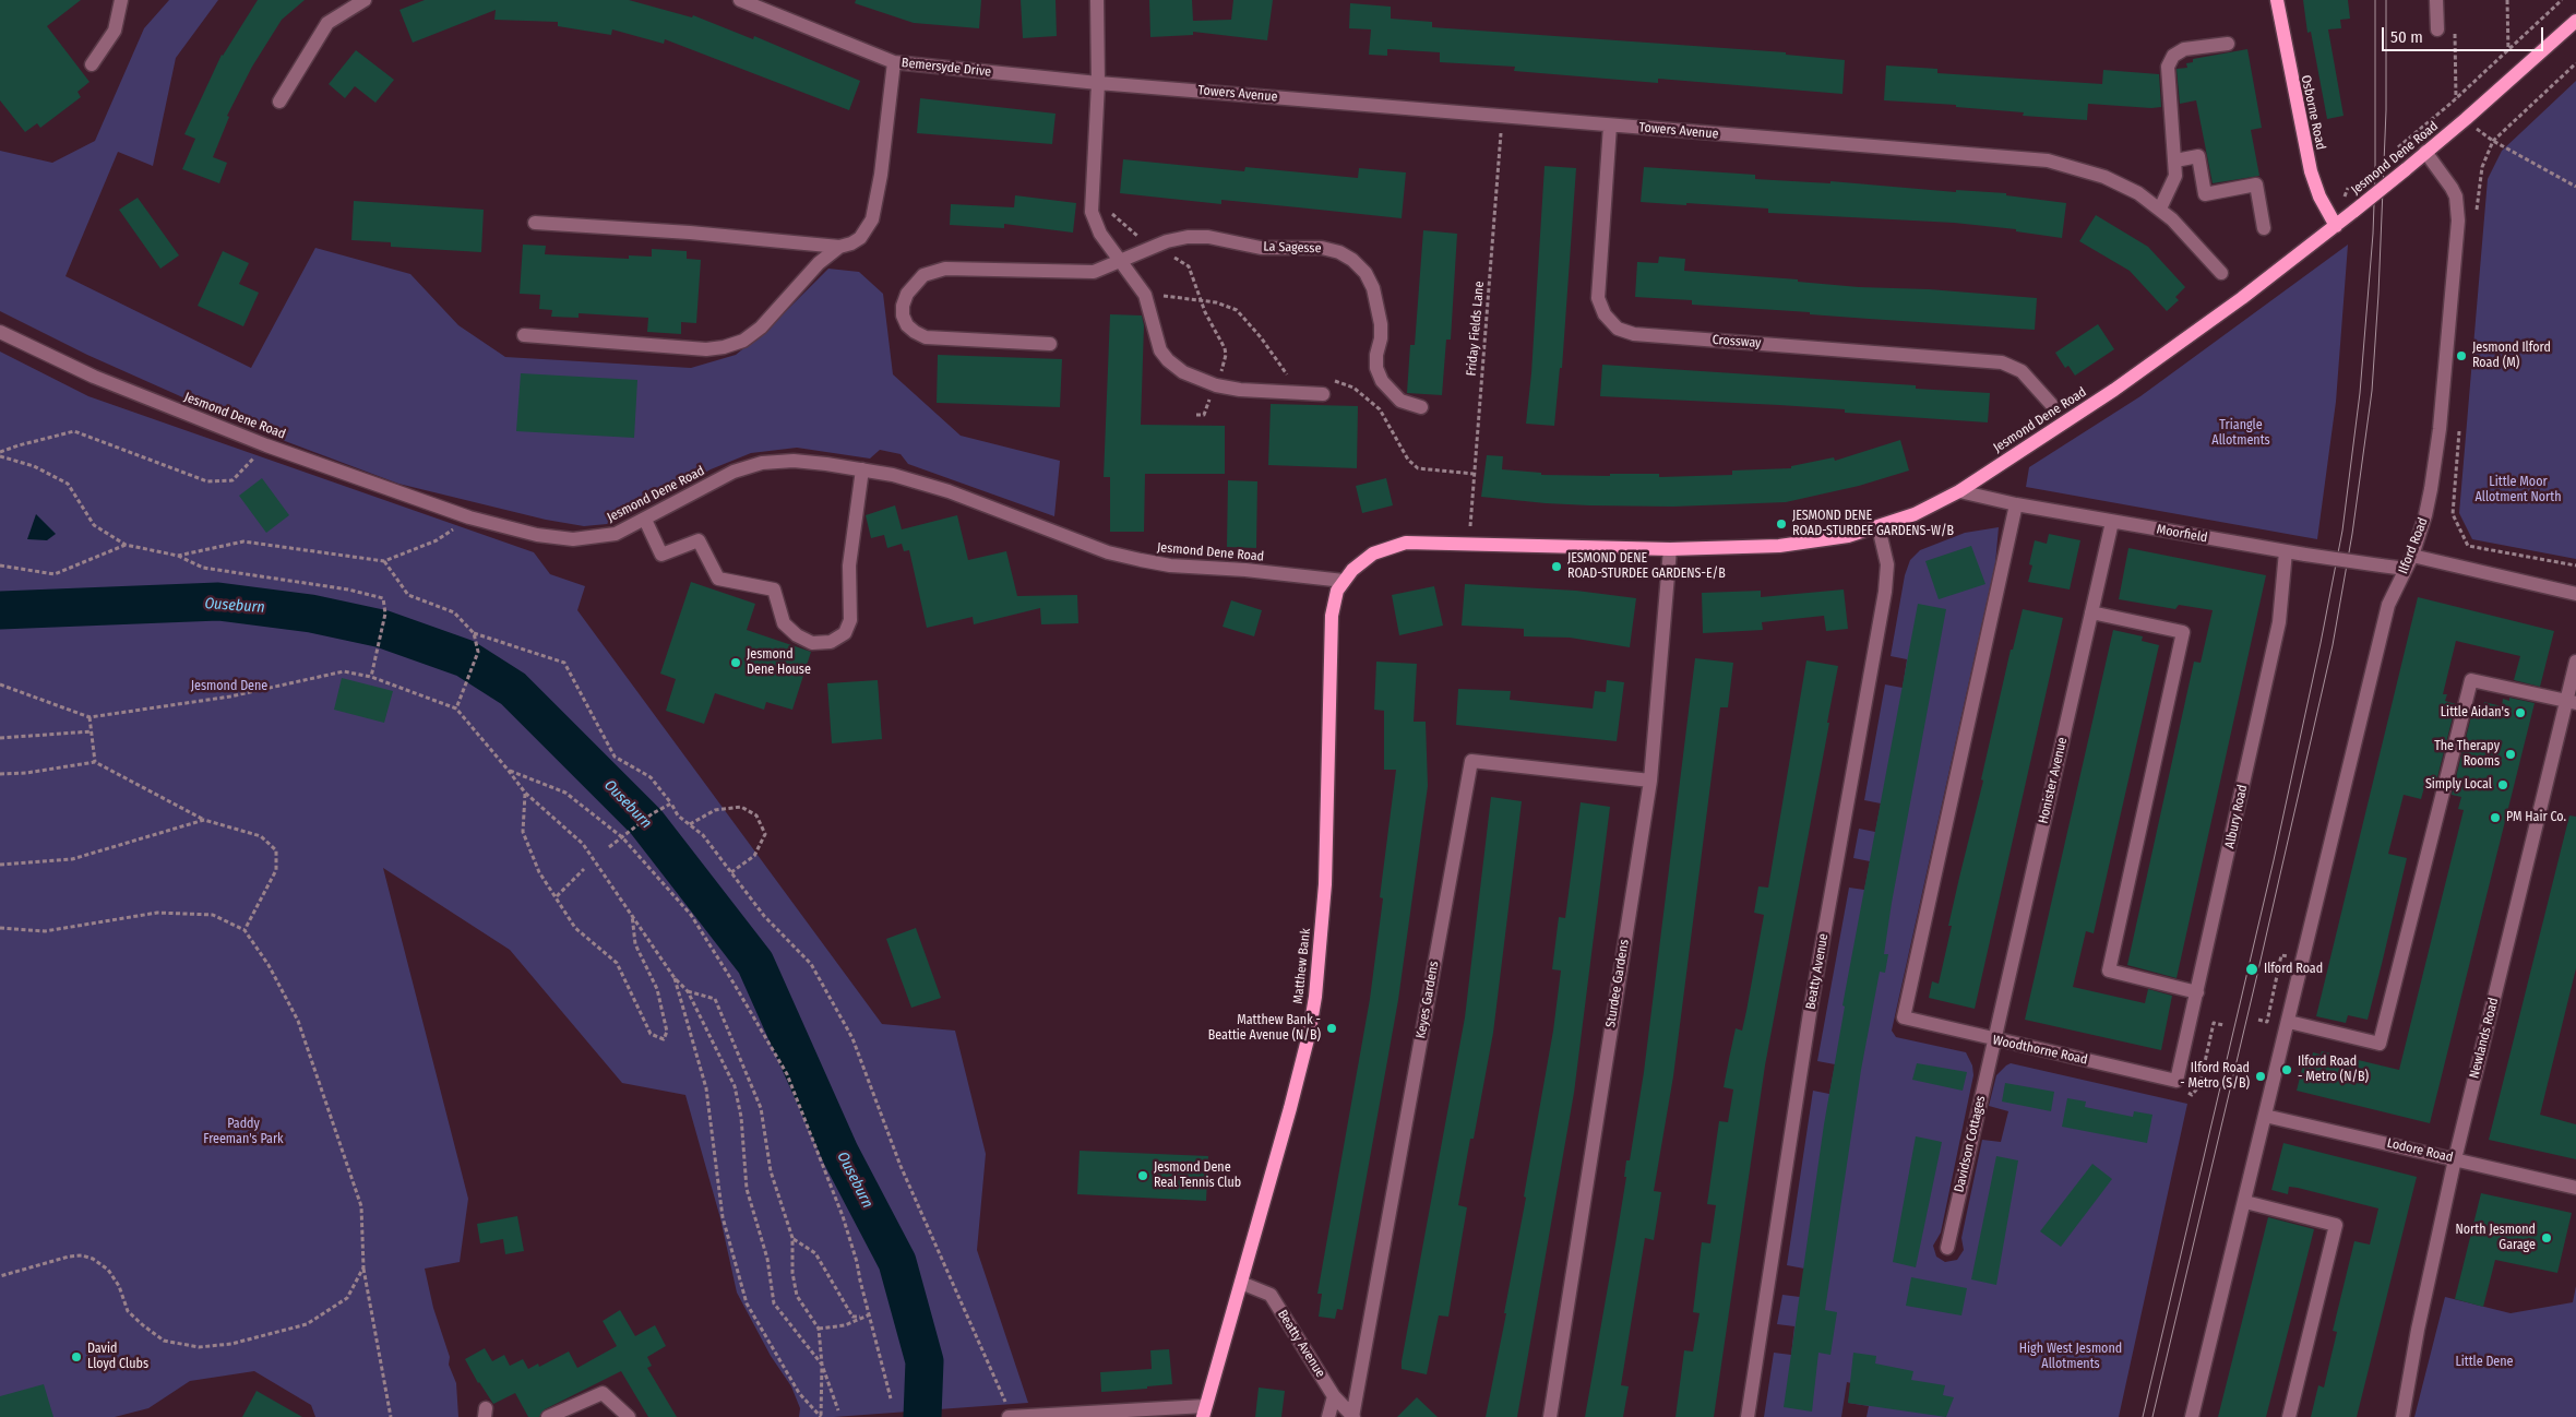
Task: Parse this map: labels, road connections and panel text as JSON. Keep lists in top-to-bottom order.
{
  "streets": {
    "main road": ["Osborne Road", "Jesmond Dene Road", "Matthew Bank"],
    "street": [
      "Bemersyde Drive",
      "Towers Avenue",
      "La Sagesse",
      "Crossway",
      "Moorfield",
      "Ilford Road",
      "Honister Avenue",
      "Albury Road",
      "Beatty Avenue",
      "Sturdee Gardens",
      "Keyes Gardens",
      "Newlands Road",
      "Woodthorne Road",
      "Davidson Cottages",
      "Lodore Road"
    ],
    "path": ["Friday Fields Lane"]
  },
  "crossings": [
    ["Bemersyde Drive", "Towers Avenue"],
    ["Towers Avenue", "Friday Fields Lane"],
    ["Towers Avenue", "Crossway"],
    ["Osborne Road", "Jesmond Dene Road"],
    ["Jesmond Dene Road", "Friday Fields Lane"],
    ["Jesmond Dene Road", "Moorfield"],
    ["Jesmond Dene Road", "Ilford Road"],
    ["Jesmond Dene Road", "Matthew Bank"],
    ["Jesmond Dene Road", "Beatty Avenue"],
    ["Jesmond Dene Road", "Sturdee Gardens"],
    ["Moorfield", "Ilford Road"],
    ["Moorfield", "Honister Avenue"],
    ["Moorfield", "Albury Road"],
    ["Moorfield", "Woodthorne Road"],
    ["Ilford Road", "Lodore Road"],
    ["Honister Avenue", "Woodthorne Road"],
    ["Honister Avenue", "Davidson Cottages"],
    ["Albury Road", "Woodthorne Road"],
    ["Matthew Bank", "Beatty Avenue"],
    ["Beatty Avenue", "Keyes Gardens"],
    ["Sturdee Gardens", "Keyes Gardens"],
    ["Newlands Road", "Lodore Road"],
    ["Woodthorne Road", "Davidson Cottages"]
  ],
  "water": ["Ouseburn"],
  "parks": [
    "Triangle Allotments",
    "Little Moor Allotment North",
    "Jesmond Dene",
    "Paddy Freeman's Park",
    "High West Jesmond Allotments",
    "Little Dene"
  ],
  "places": [
    "Jesmond Ilford Road (M)",
    "JESMOND DENE ROAD-STURDEE GARDENS-W/B",
    "JESMOND DENE ROAD-STURDEE GARDENS-E/B",
    "Jesmond Dene House",
    "Little Aidan's",
    "The Therapy Rooms",
    "Simply Local",
    "PM Hair Co.",
    "Ilford Road",
    "Matthew Bank - Beattie Avenue (N/B)",
    "Ilford Road - Metro (N/B)",
    "Ilford Road - Metro (S/B)",
    "Jesmond Dene Real Tennis Club",
    "North Jesmond Garage",
    "David Lloyd Clubs"
  ],
  "scale_bar": "50 m"
}
